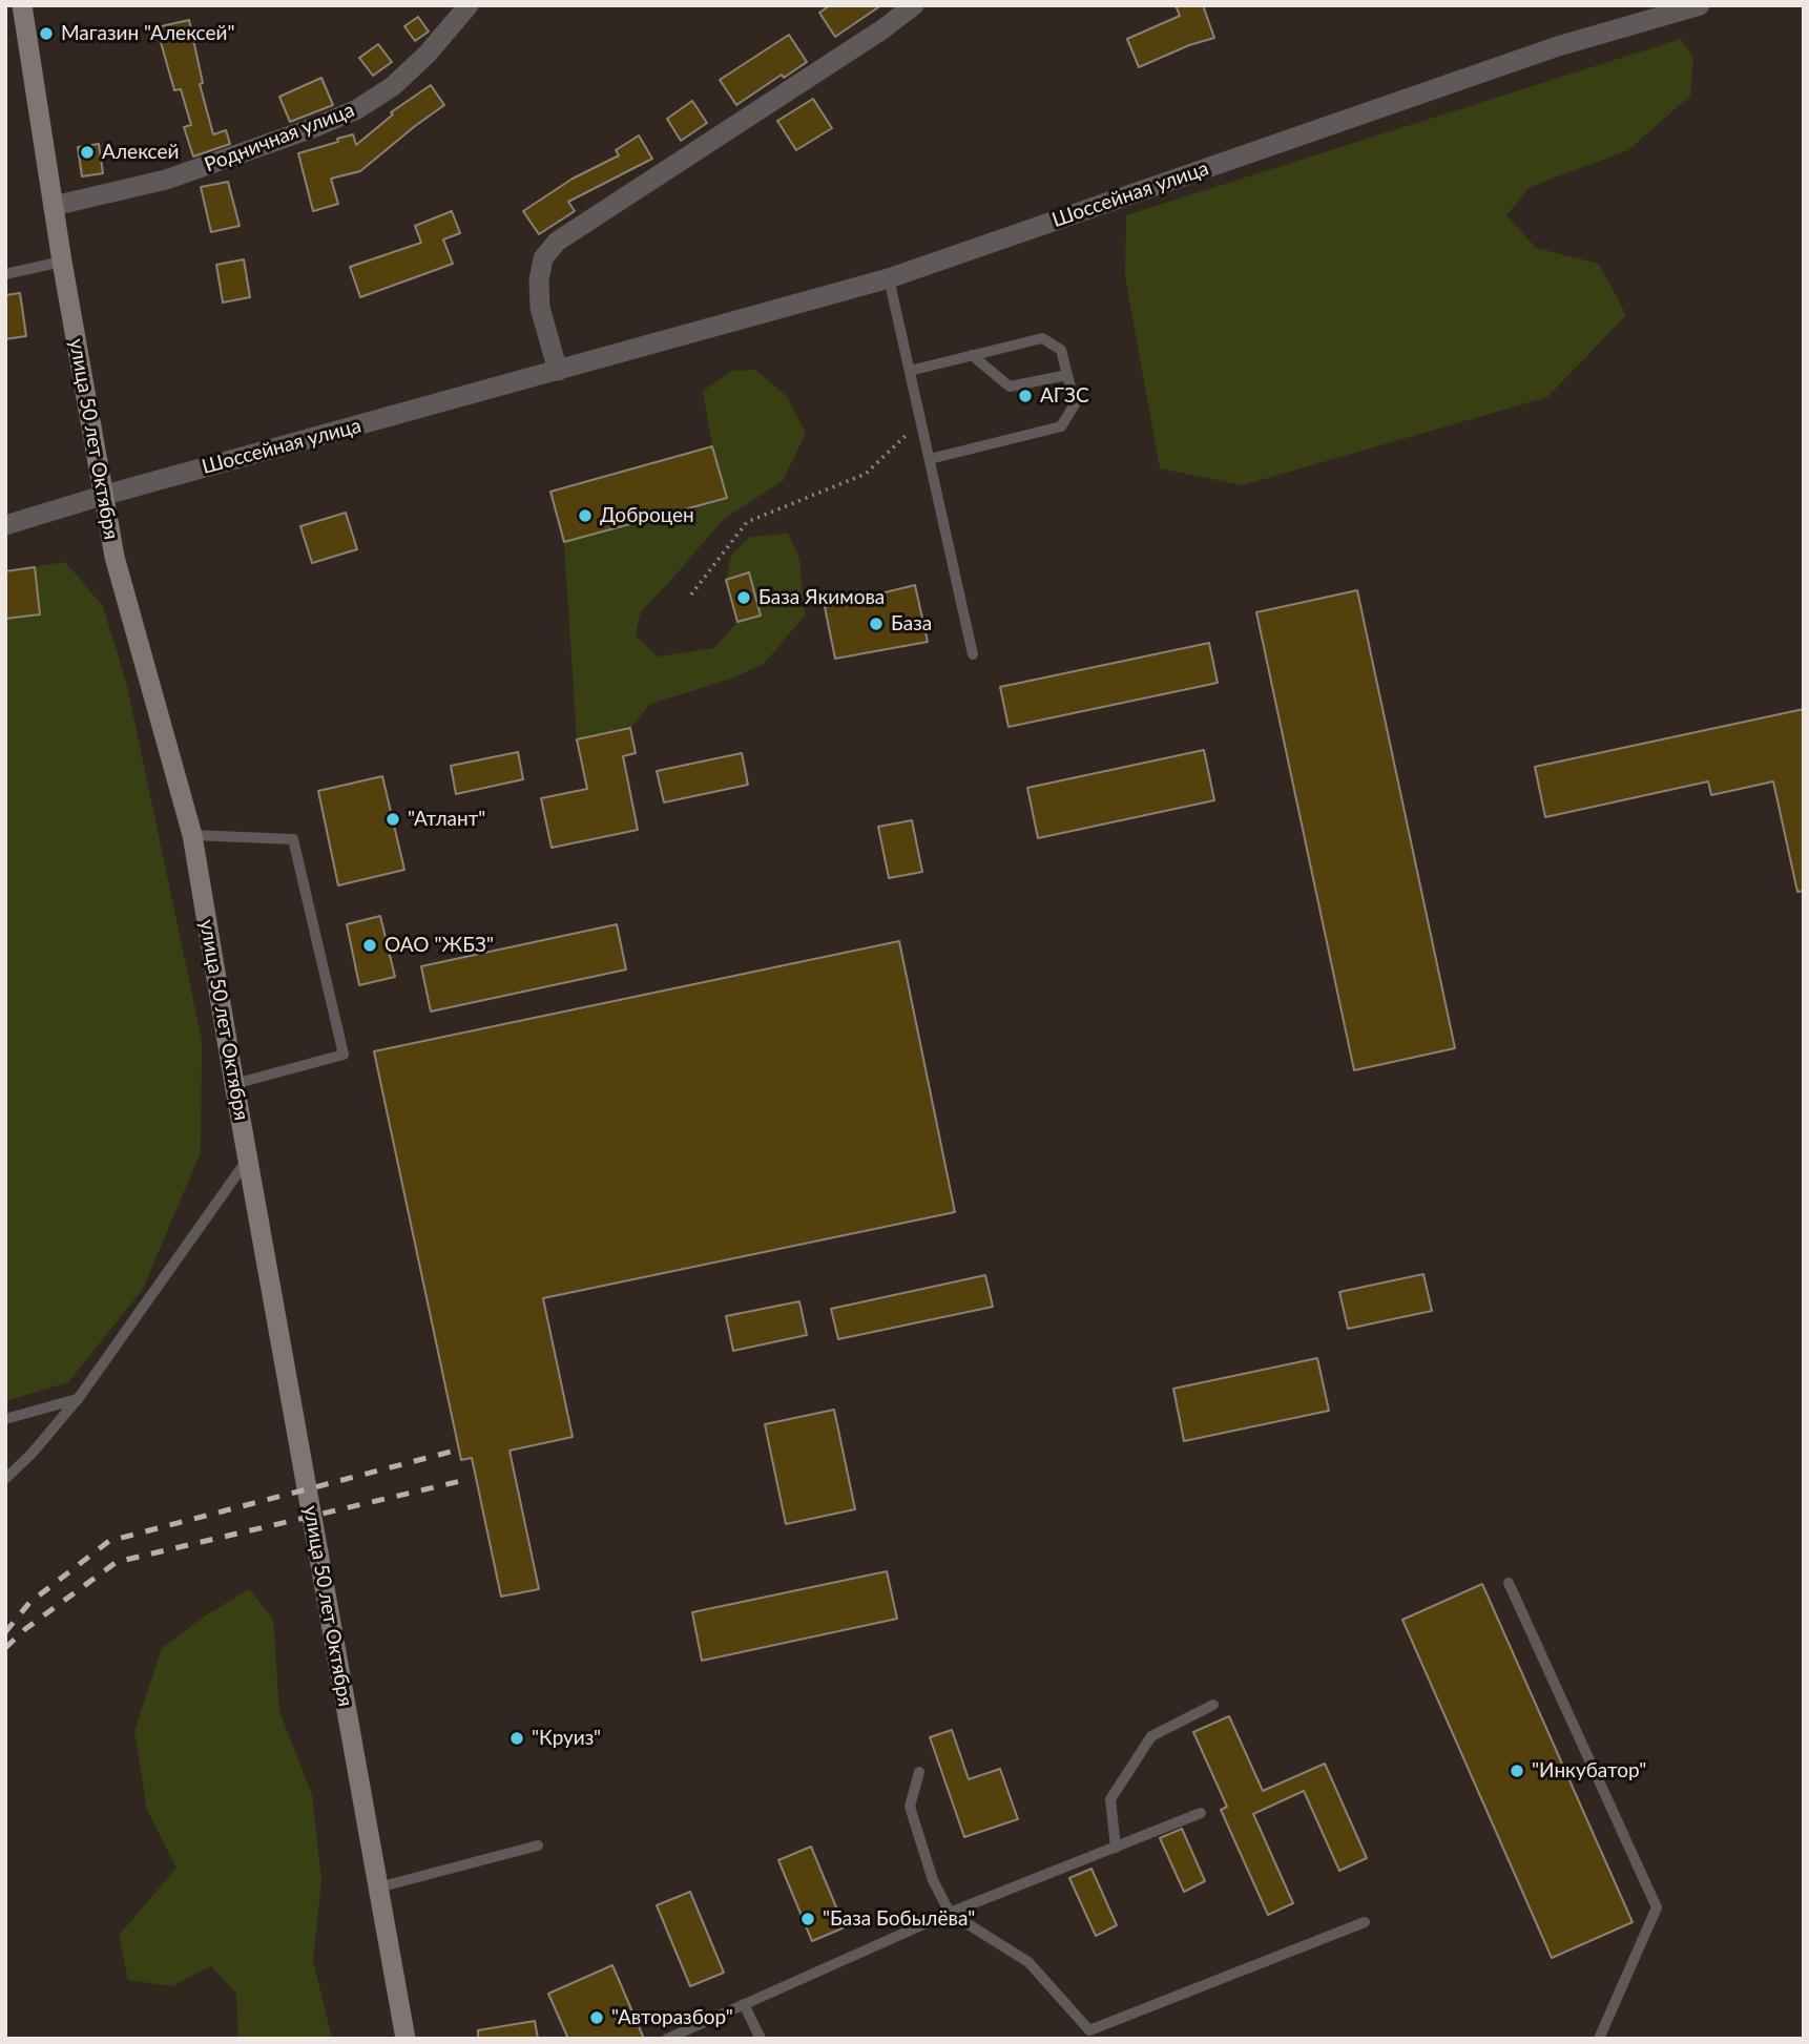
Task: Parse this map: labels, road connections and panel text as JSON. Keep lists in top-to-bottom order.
{
  "streets": {
    "main road": ["улица 50 лет Октября"],
    "street": ["Родничная улица", "Шоссейная улица"]
  },
  "crossings": [
    ["Родничная улица", "улица 50 лет Октября"],
    ["Шоссейная улица", "улица 50 лет Октября"]
  ],
  "places": [
    "Магазин \"Алексей\"",
    "Алексей",
    "АГЗС",
    "Доброцен",
    "База Якимова",
    "База",
    "\"Атлант\"",
    "ОАО \"ЖБЗ\"",
    "\"Круиз\"",
    "\"Инкубатор\"",
    "\"База Бобылёва\"",
    "\"Авторазбор\""
  ]
}
